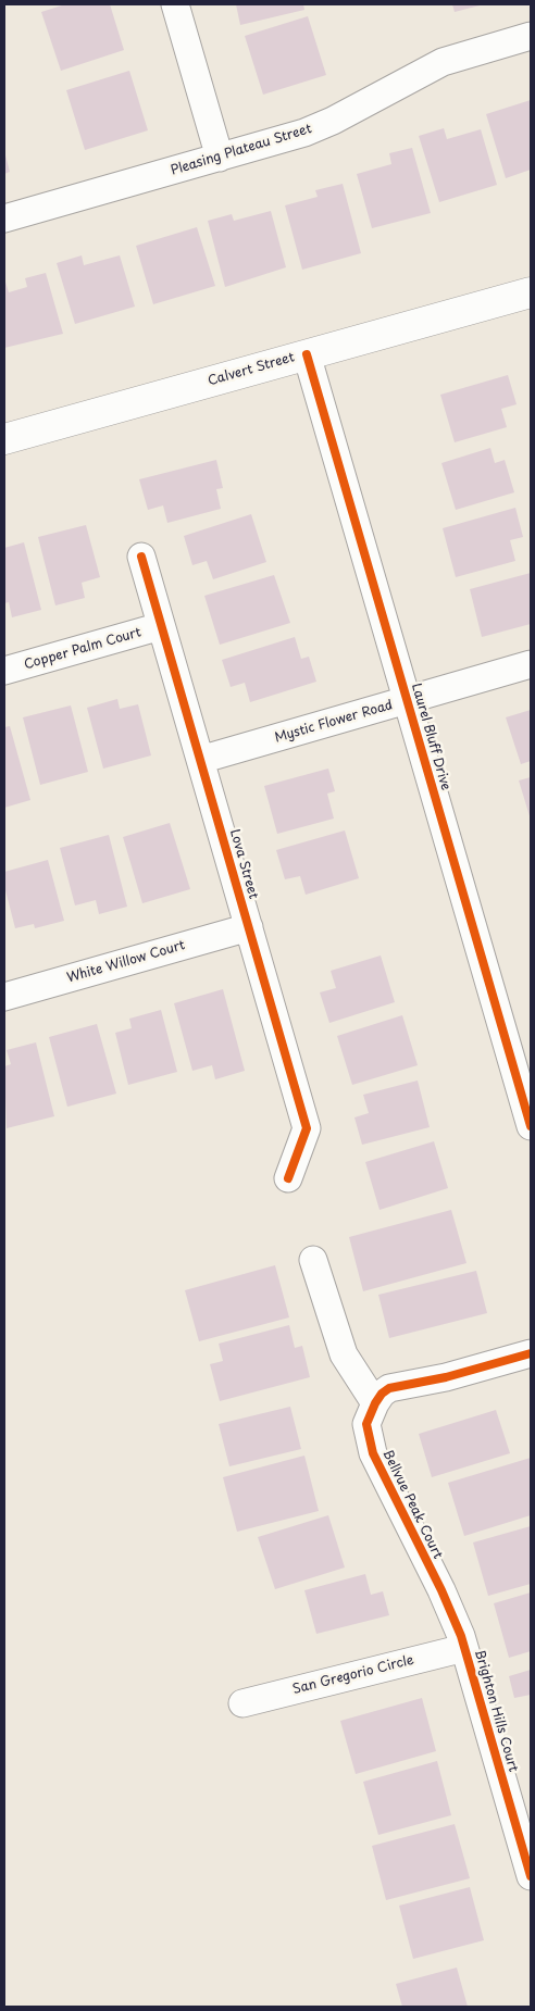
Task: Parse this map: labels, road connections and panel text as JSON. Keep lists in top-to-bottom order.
{
  "streets": {
    "street": [
      "Pleasing Plateau Street",
      "Calvert Street",
      "Copper Palm Court",
      "Mystic Flower Road",
      "Laurel Bluff Drive",
      "Lova Street",
      "White Willow Court",
      "Bellvue Peak Court",
      "San Gregorio Circle",
      "Brighton Hills Court"
    ]
  },
  "crossings": [
    ["Calvert Street", "Laurel Bluff Drive"],
    ["Copper Palm Court", "Lova Street"],
    ["Mystic Flower Road", "Laurel Bluff Drive"],
    ["Mystic Flower Road", "Lova Street"],
    ["Lova Street", "White Willow Court"],
    ["Bellvue Peak Court", "San Gregorio Circle"],
    ["Bellvue Peak Court", "Brighton Hills Court"],
    ["San Gregorio Circle", "Brighton Hills Court"]
  ]
}
